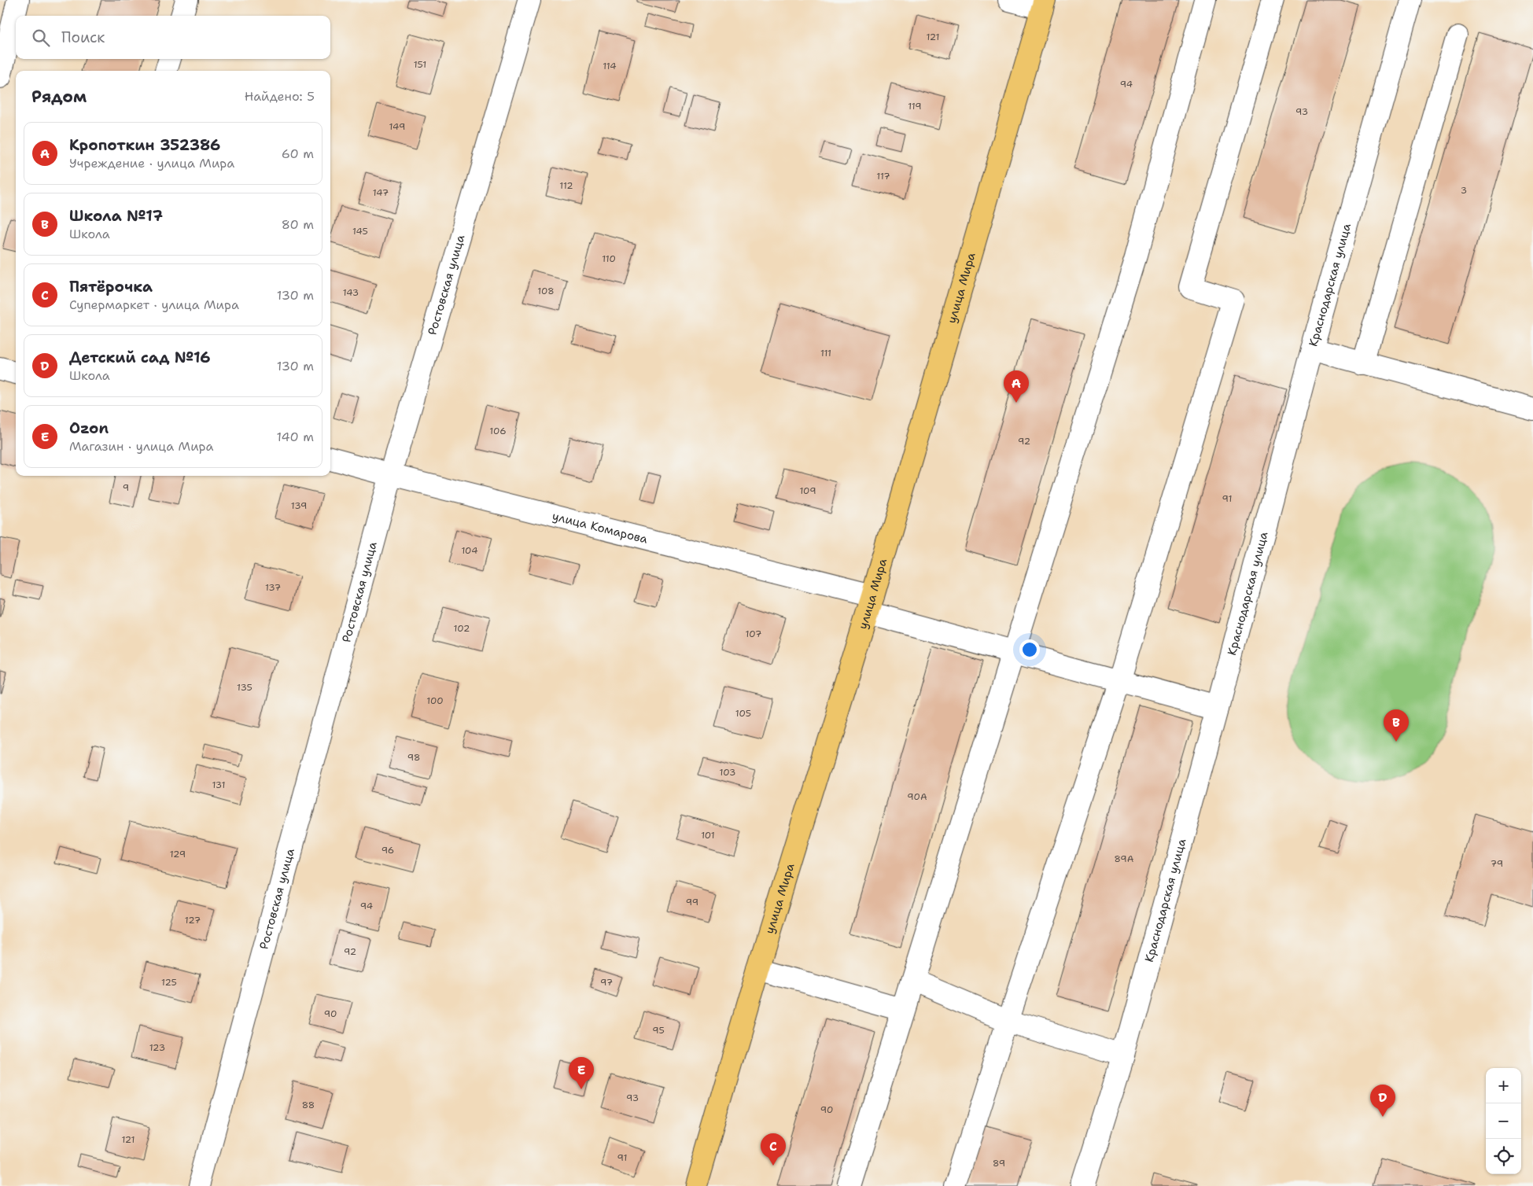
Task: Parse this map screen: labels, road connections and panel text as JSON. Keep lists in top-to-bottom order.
{
  "streets": {
    "main road": ["улица Мира"],
    "street": ["Ростовская улица", "Краснодарская улица", "улица Комарова"]
  },
  "crossings": [
    ["Ростовская улица", "улица Комарова"],
    ["Краснодарская улица", "улица Комарова"],
    ["улица Мира", "улица Комарова"]
  ],
  "house_numbers": [
    "121",
    "151",
    "114",
    "94",
    "119",
    "93",
    "149",
    "117",
    "112",
    "3",
    "147",
    "145",
    "110",
    "108",
    "143",
    "111",
    "106",
    "92",
    "9",
    "109",
    "91",
    "139",
    "104",
    "137",
    "102",
    "107",
    "135",
    "100",
    "105",
    "98",
    "103",
    "131",
    "90А",
    "101",
    "96",
    "129",
    "89А",
    "79",
    "99",
    "94",
    "127",
    "92",
    "125",
    "97",
    "90",
    "95",
    "123",
    "93",
    "88",
    "90",
    "121",
    "91",
    "89"
  ],
  "page": {
    "search": "Поиск",
    "heading": ["Рядом", "Найдено: 5"],
    "list": [
      {
        "mark": "A",
        "name": "Кропоткин 352386",
        "note": "Учреждение · улица Мира",
        "value": "60 m"
      },
      {
        "mark": "B",
        "name": "Школа №17",
        "note": "Школа",
        "value": "80 m"
      },
      {
        "mark": "C",
        "name": "Пятёрочка",
        "note": "Супермаркет · улица Мира",
        "value": "130 m"
      },
      {
        "mark": "D",
        "name": "Детский сад №16",
        "note": "Школа",
        "value": "130 m"
      },
      {
        "mark": "E",
        "name": "Ozon",
        "note": "Магазин · улица Мира",
        "value": "140 m"
      }
    ],
    "pins": [
      "A",
      "B",
      "E",
      "D",
      "C"
    ],
    "map_buttons": ["+", "−"]
  }
}
